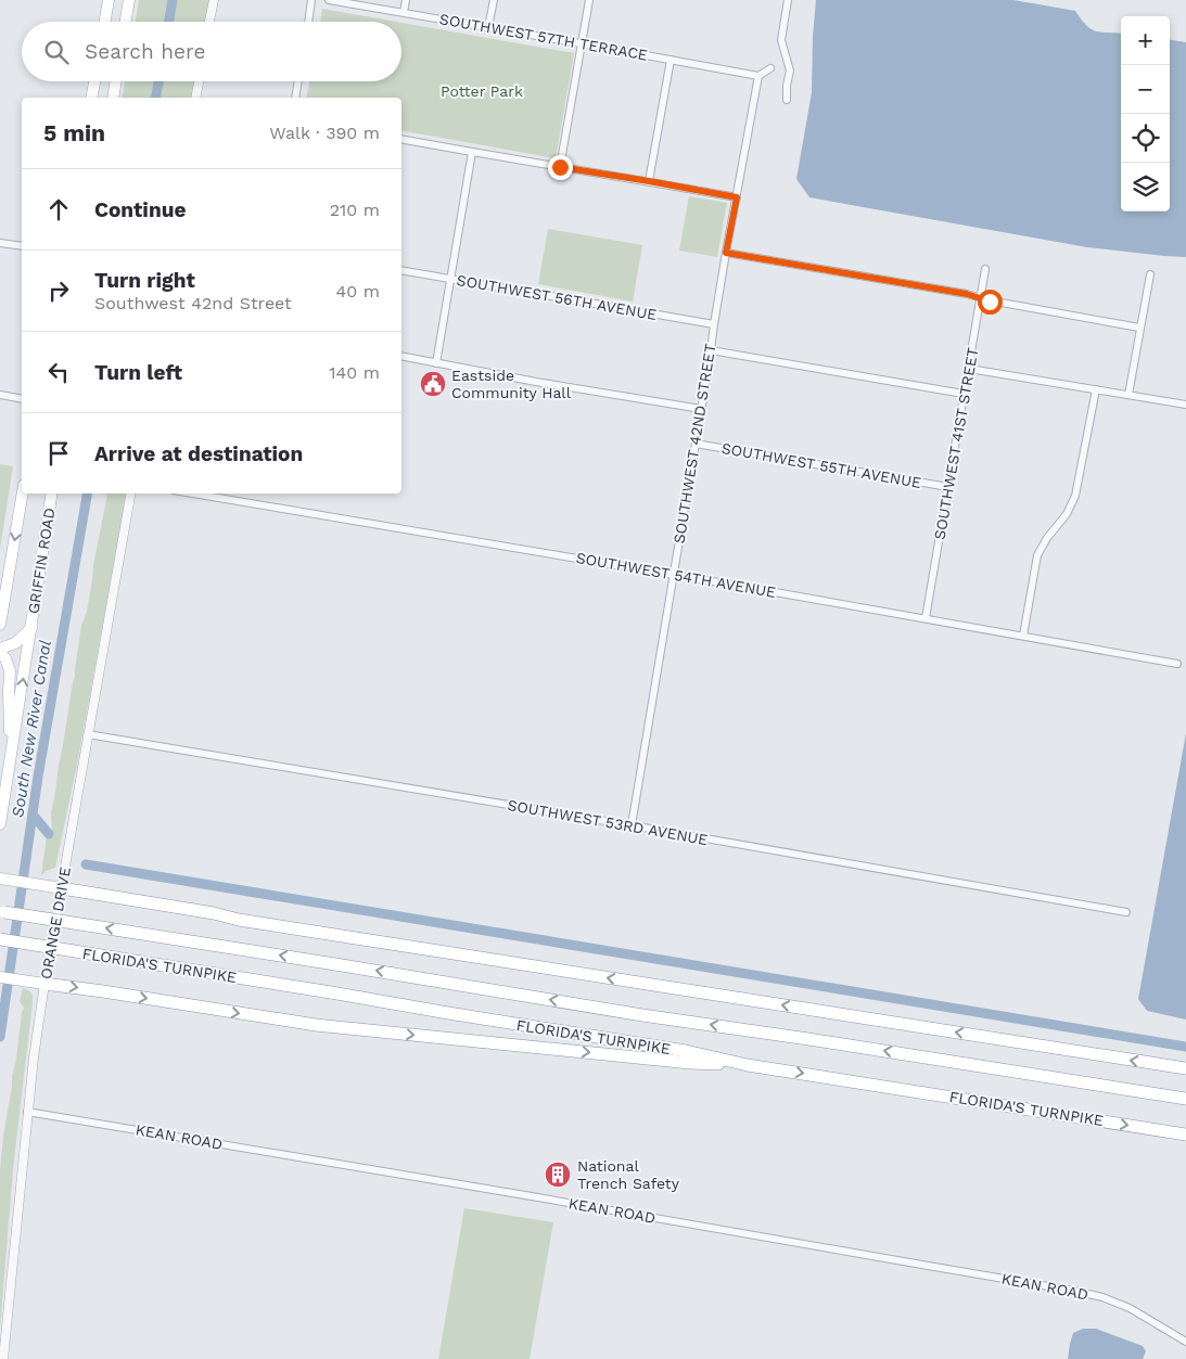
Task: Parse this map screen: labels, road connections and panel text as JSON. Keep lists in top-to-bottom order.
{
  "streets": {
    "highway": ["FLORIDA'S TURNPIKE"],
    "main road": ["GRIFFIN ROAD"],
    "street": [
      "SOUTHWEST 57TH TERRACE",
      "SOUTHWEST 56TH AVENUE",
      "SOUTHWEST 42ND STREET",
      "SOUTHWEST 41ST STREET",
      "SOUTHWEST 55TH AVENUE",
      "SOUTHWEST 54TH AVENUE",
      "SOUTHWEST 53RD AVENUE",
      "ORANGE DRIVE",
      "KEAN ROAD"
    ]
  },
  "crossings": [
    ["SOUTHWEST 57TH TERRACE", "SOUTHWEST 42ND STREET"],
    ["SOUTHWEST 56TH AVENUE", "SOUTHWEST 42ND STREET"],
    ["SOUTHWEST 42ND STREET", "SOUTHWEST 55TH AVENUE"],
    ["SOUTHWEST 42ND STREET", "SOUTHWEST 54TH AVENUE"],
    ["SOUTHWEST 42ND STREET", "SOUTHWEST 53RD AVENUE"],
    ["SOUTHWEST 41ST STREET", "SOUTHWEST 55TH AVENUE"],
    ["SOUTHWEST 41ST STREET", "SOUTHWEST 54TH AVENUE"],
    ["SOUTHWEST 53RD AVENUE", "ORANGE DRIVE"],
    ["ORANGE DRIVE", "KEAN ROAD"]
  ],
  "water": ["South New River Canal"],
  "parks": ["Potter Park"],
  "places": {
    "public building": ["Eastside Community Hall"],
    "building": ["National Trench Safety"]
  },
  "page": {
    "map_buttons": ["+", "−"],
    "search": "Search here",
    "heading": ["5 min", "Walk · 390 m"],
    "list": [
      ["Continue", "210 m"],
      ["Turn right", "Southwest 42nd Street", "40 m"],
      ["Turn left", "140 m"],
      "Arrive at destination"
    ]
  }
}
